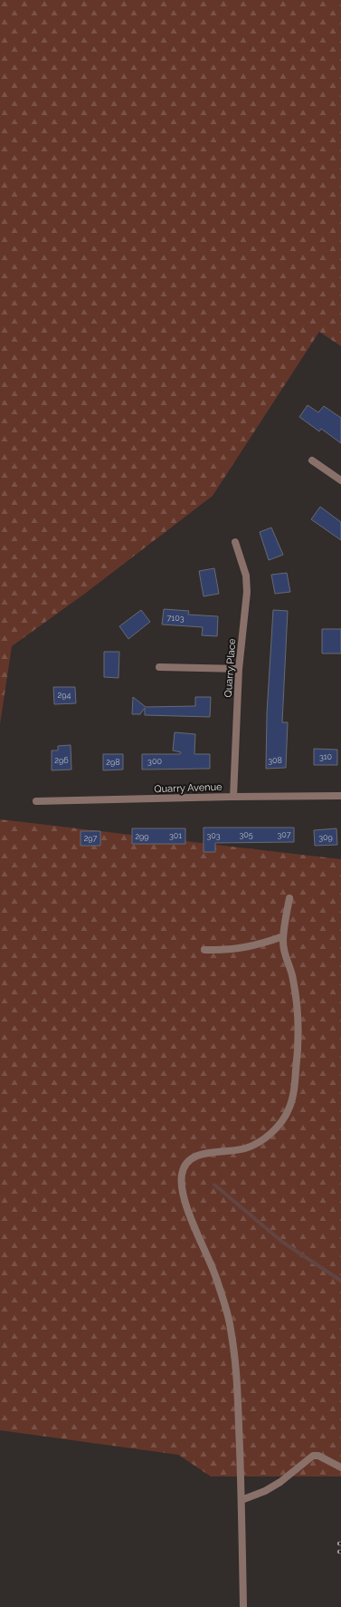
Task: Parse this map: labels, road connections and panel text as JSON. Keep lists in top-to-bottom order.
{
  "streets": {
    "street": ["Quarry Place", "Quarry Avenue"]
  },
  "crossings": [
    ["Quarry Place", "Quarry Avenue"]
  ],
  "house_numbers": [
    "7103",
    "294",
    "310",
    "296",
    "308",
    "300",
    "298",
    "305",
    "307",
    "301",
    "303",
    "299",
    "309",
    "297"
  ]
}
